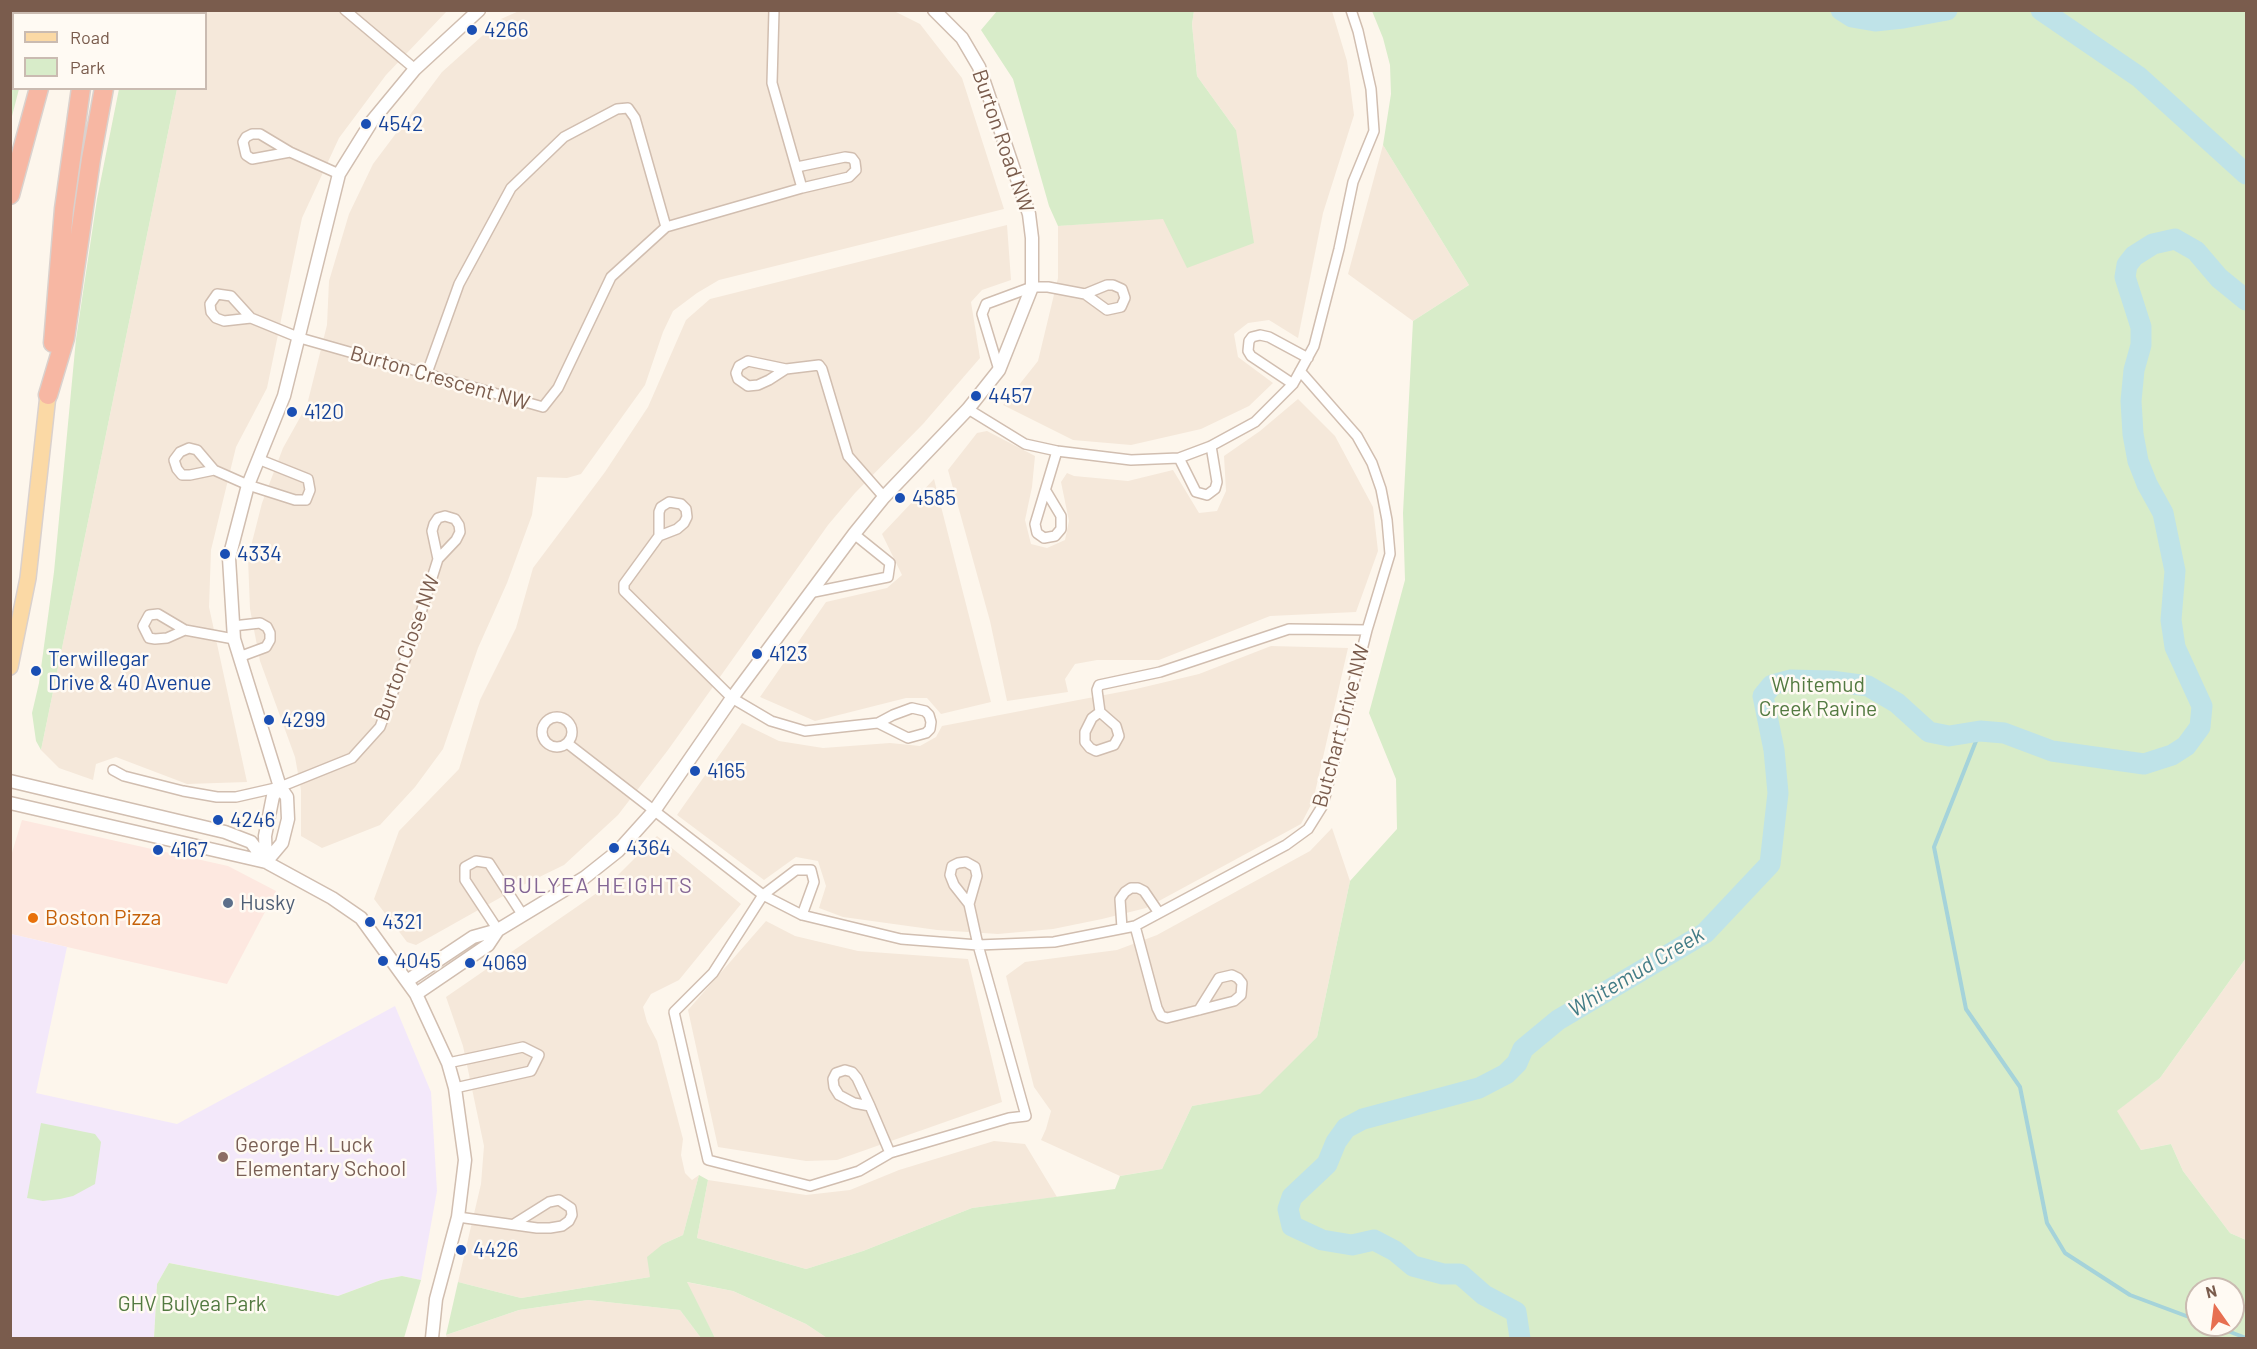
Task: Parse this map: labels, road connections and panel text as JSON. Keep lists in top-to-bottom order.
{
  "streets": {
    "street": [
      "Burton Road NW",
      "Burton Crescent NW",
      "Burton Close NW",
      "Butchart Drive NW"
    ]
  },
  "crossings": [
    ["Burton Road NW", "Butchart Drive NW"]
  ],
  "districts": ["BULYEA HEIGHTS"],
  "water": ["Whitemud Creek"],
  "parks": ["Whitemud Creek Ravine", "GHV Bulyea Park"],
  "places": [
    "4266",
    "4542",
    "4457",
    "4120",
    "4585",
    "4334",
    "4123",
    "Terwillegar Drive & 40 Avenue",
    "4299",
    "4165",
    "4246",
    "4364",
    "4167",
    "Husky",
    "Boston Pizza",
    "4321",
    "4045",
    "4069",
    "George H. Luck Elementary School",
    "4426"
  ],
  "legend": ["Road", "Park"],
  "north": "top"
}
